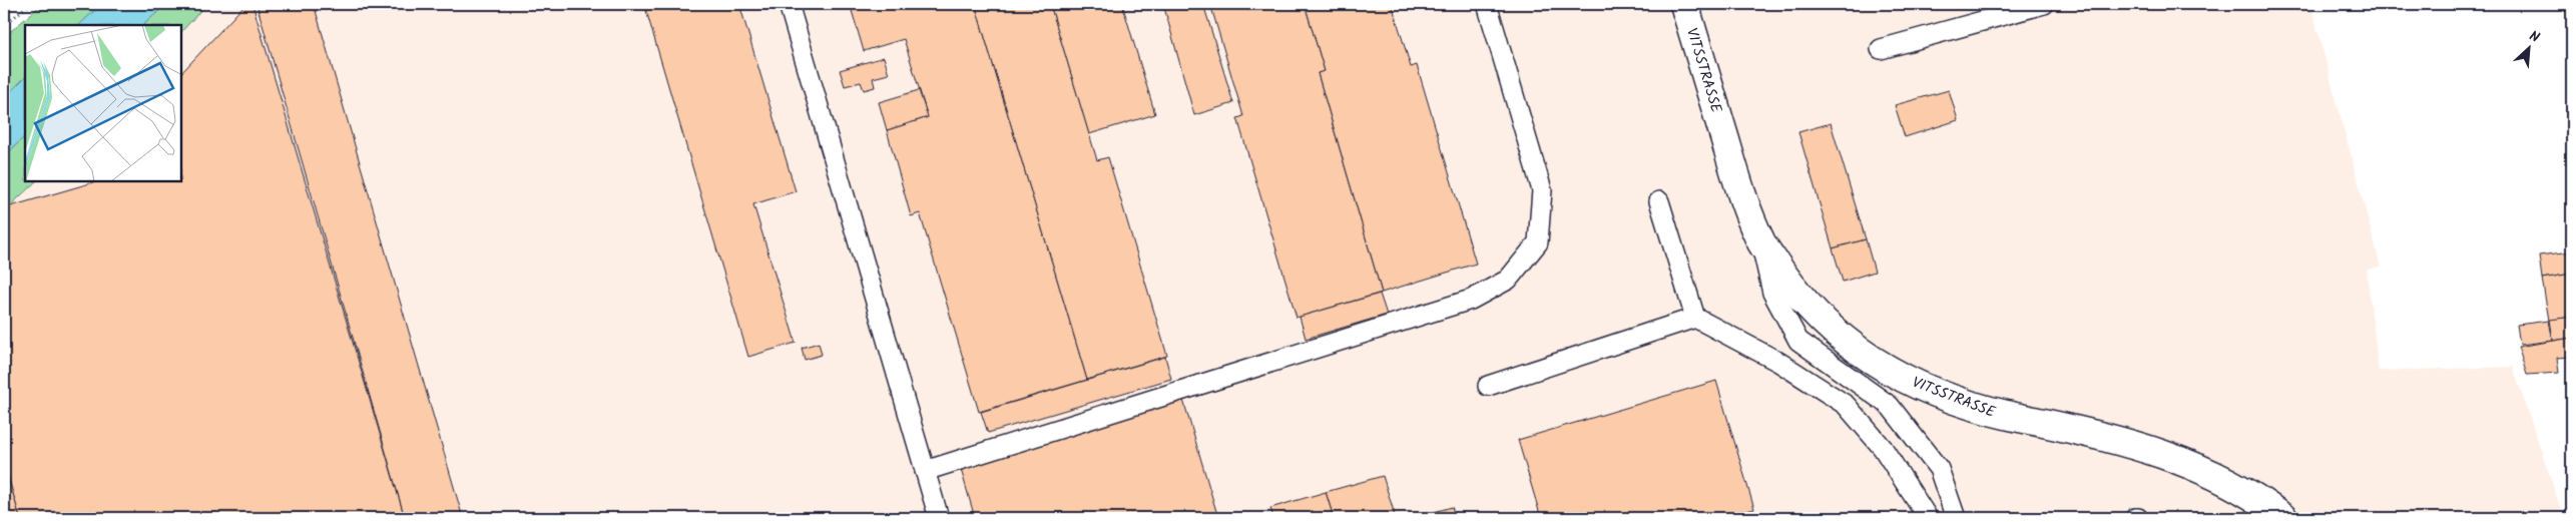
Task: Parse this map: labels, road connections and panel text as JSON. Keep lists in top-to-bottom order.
{
  "streets": {
    "street": ["VITSSTRASSE"]
  },
  "north": "top right"
}
